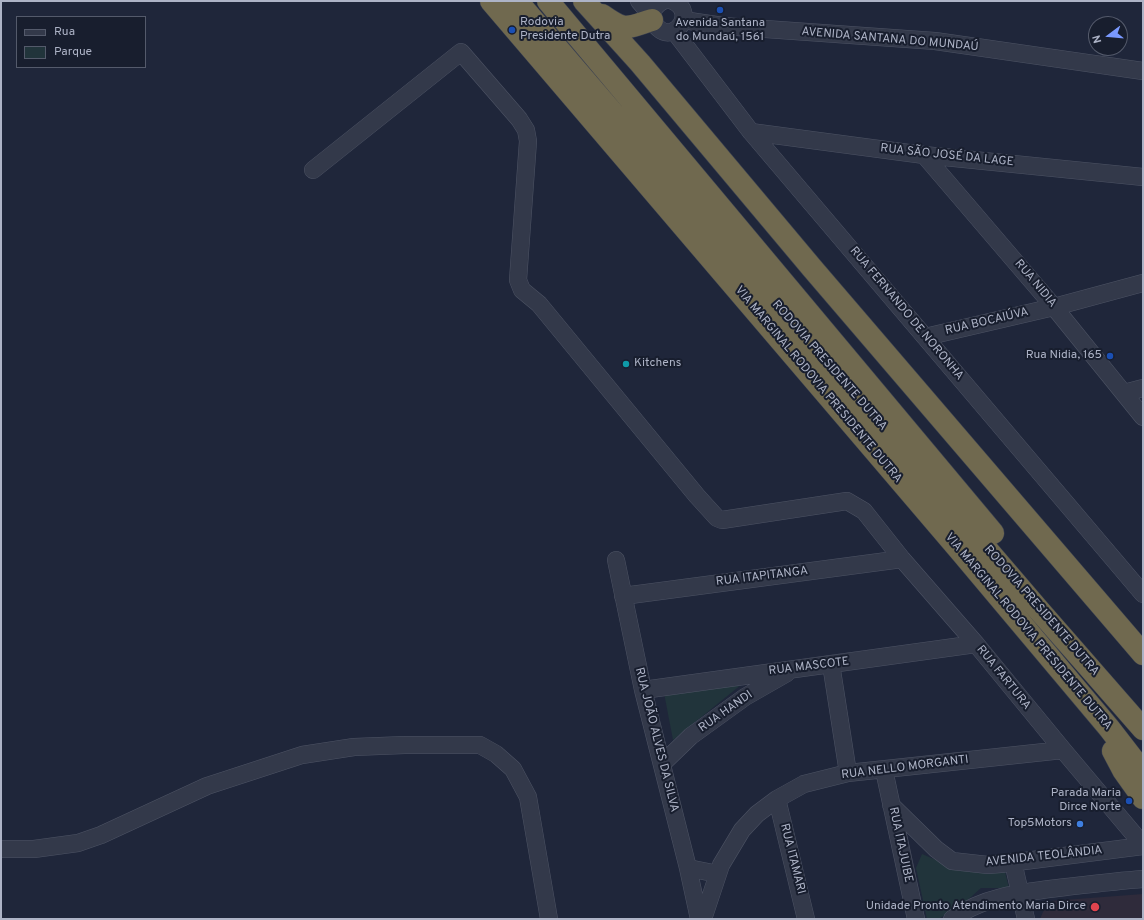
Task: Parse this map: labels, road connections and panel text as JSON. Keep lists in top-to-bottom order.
{
  "streets": {
    "highway": ["RODOVIA PRESIDENTE DUTRA", "VIA MARGINAL RODOVIA PRESIDENTE DUTRA"],
    "street": [
      "AVENIDA SANTANA DO MUNDAÚ",
      "RUA SÃO JOSÉ DA LAGE",
      "RUA NIDIA",
      "RUA FERNANDO DE NORONHA",
      "RUA BOCAIÚVA",
      "RUA ITAPITANGA",
      "RUA MASCOTE",
      "RUA FARTURA",
      "RUA HANDI",
      "RUA JOÃO ALVES DA SILVA",
      "RUA NELLO MORGANTI",
      "RUA ITAJUIBE",
      "AVENIDA TEOLÂNDIA",
      "RUA ITAMARI"
    ]
  },
  "crossings": [
    ["AVENIDA SANTANA DO MUNDAÚ", "RUA FERNANDO DE NORONHA"],
    ["RUA SÃO JOSÉ DA LAGE", "RUA NIDIA"],
    ["RUA SÃO JOSÉ DA LAGE", "RUA FERNANDO DE NORONHA"],
    ["RUA NIDIA", "RUA BOCAIÚVA"],
    ["RUA FERNANDO DE NORONHA", "RUA BOCAIÚVA"],
    ["RUA ITAPITANGA", "RUA FARTURA"],
    ["RUA ITAPITANGA", "RUA JOÃO ALVES DA SILVA"],
    ["RUA MASCOTE", "RUA FARTURA"],
    ["RUA MASCOTE", "RUA HANDI"],
    ["RUA MASCOTE", "RUA JOÃO ALVES DA SILVA"],
    ["RUA FARTURA", "RUA NELLO MORGANTI"],
    ["RUA FARTURA", "AVENIDA TEOLÂNDIA"],
    ["RUA HANDI", "RUA JOÃO ALVES DA SILVA"],
    ["RUA NELLO MORGANTI", "RUA ITAJUIBE"],
    ["RUA NELLO MORGANTI", "RUA ITAMARI"],
    ["RUA ITAJUIBE", "AVENIDA TEOLÂNDIA"]
  ],
  "places": [
    "Avenida Santana do Mundaú, 1561",
    "Rodovia Presidente Dutra",
    "Rua Nidia, 165",
    "Kitchens",
    "Parada Maria Dirce Norte",
    "Top5Motors",
    "Unidade Pronto Atendimento Maria Dirce"
  ],
  "legend": ["Rua", "Parque"],
  "north": "left"
}
